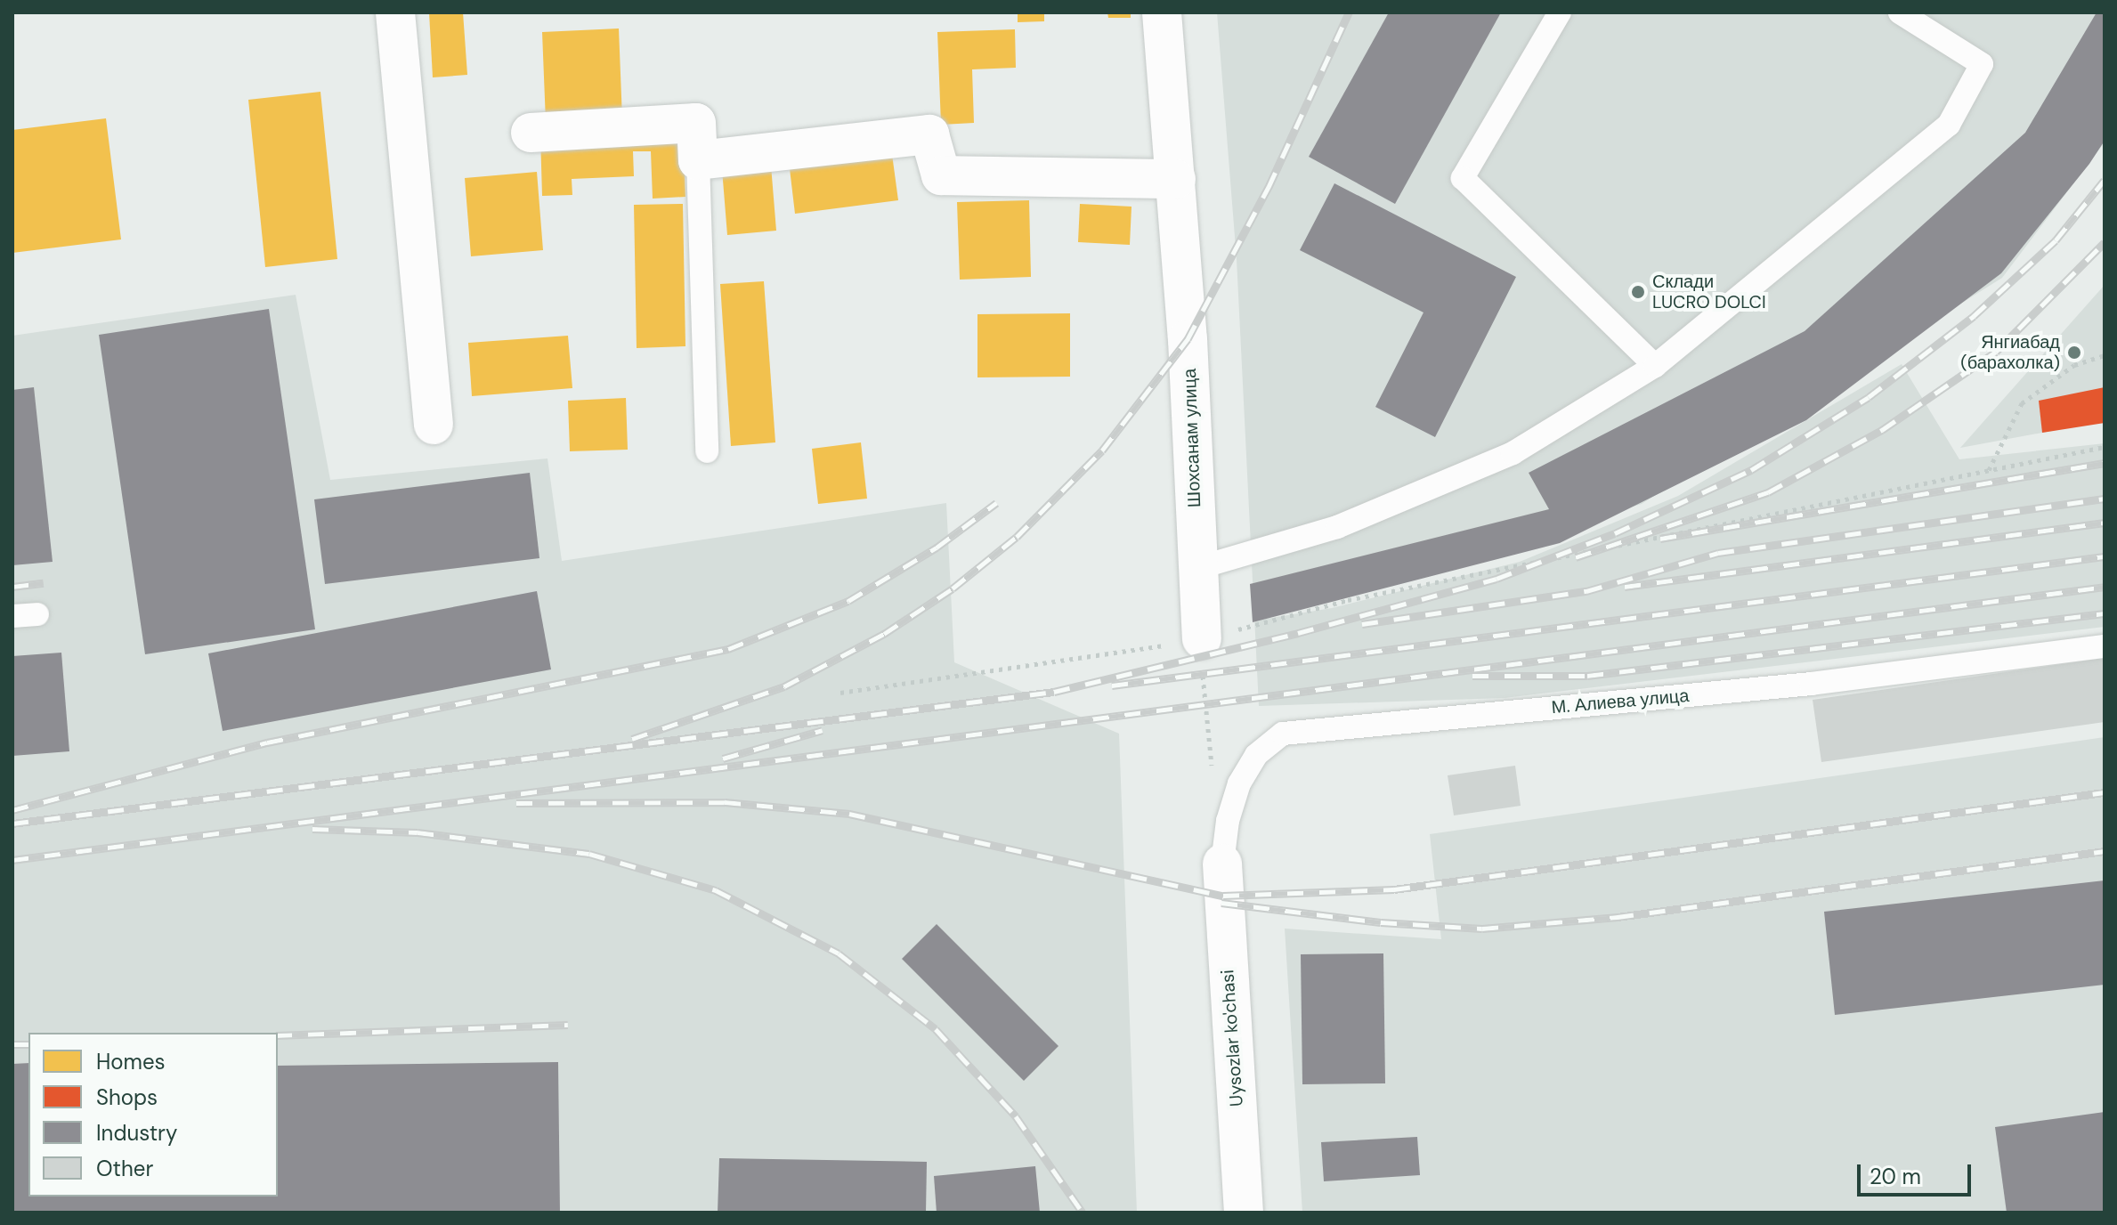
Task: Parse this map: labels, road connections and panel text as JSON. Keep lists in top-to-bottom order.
{
  "streets": {
    "street": ["Шохсанам улица", "Uysozlar ko'chasi"],
    "lane": ["М. Алиева улица"]
  },
  "crossings": [
    ["М. Алиева улица", "Uysozlar ko'chasi"]
  ],
  "places": ["Склади LUCRO DOLCI", "Янгиабад (барахолка)"],
  "legend": [
    "Homes",
    "Shops",
    "Industry",
    "Other"
  ],
  "scale_bar": "20 m"
}
